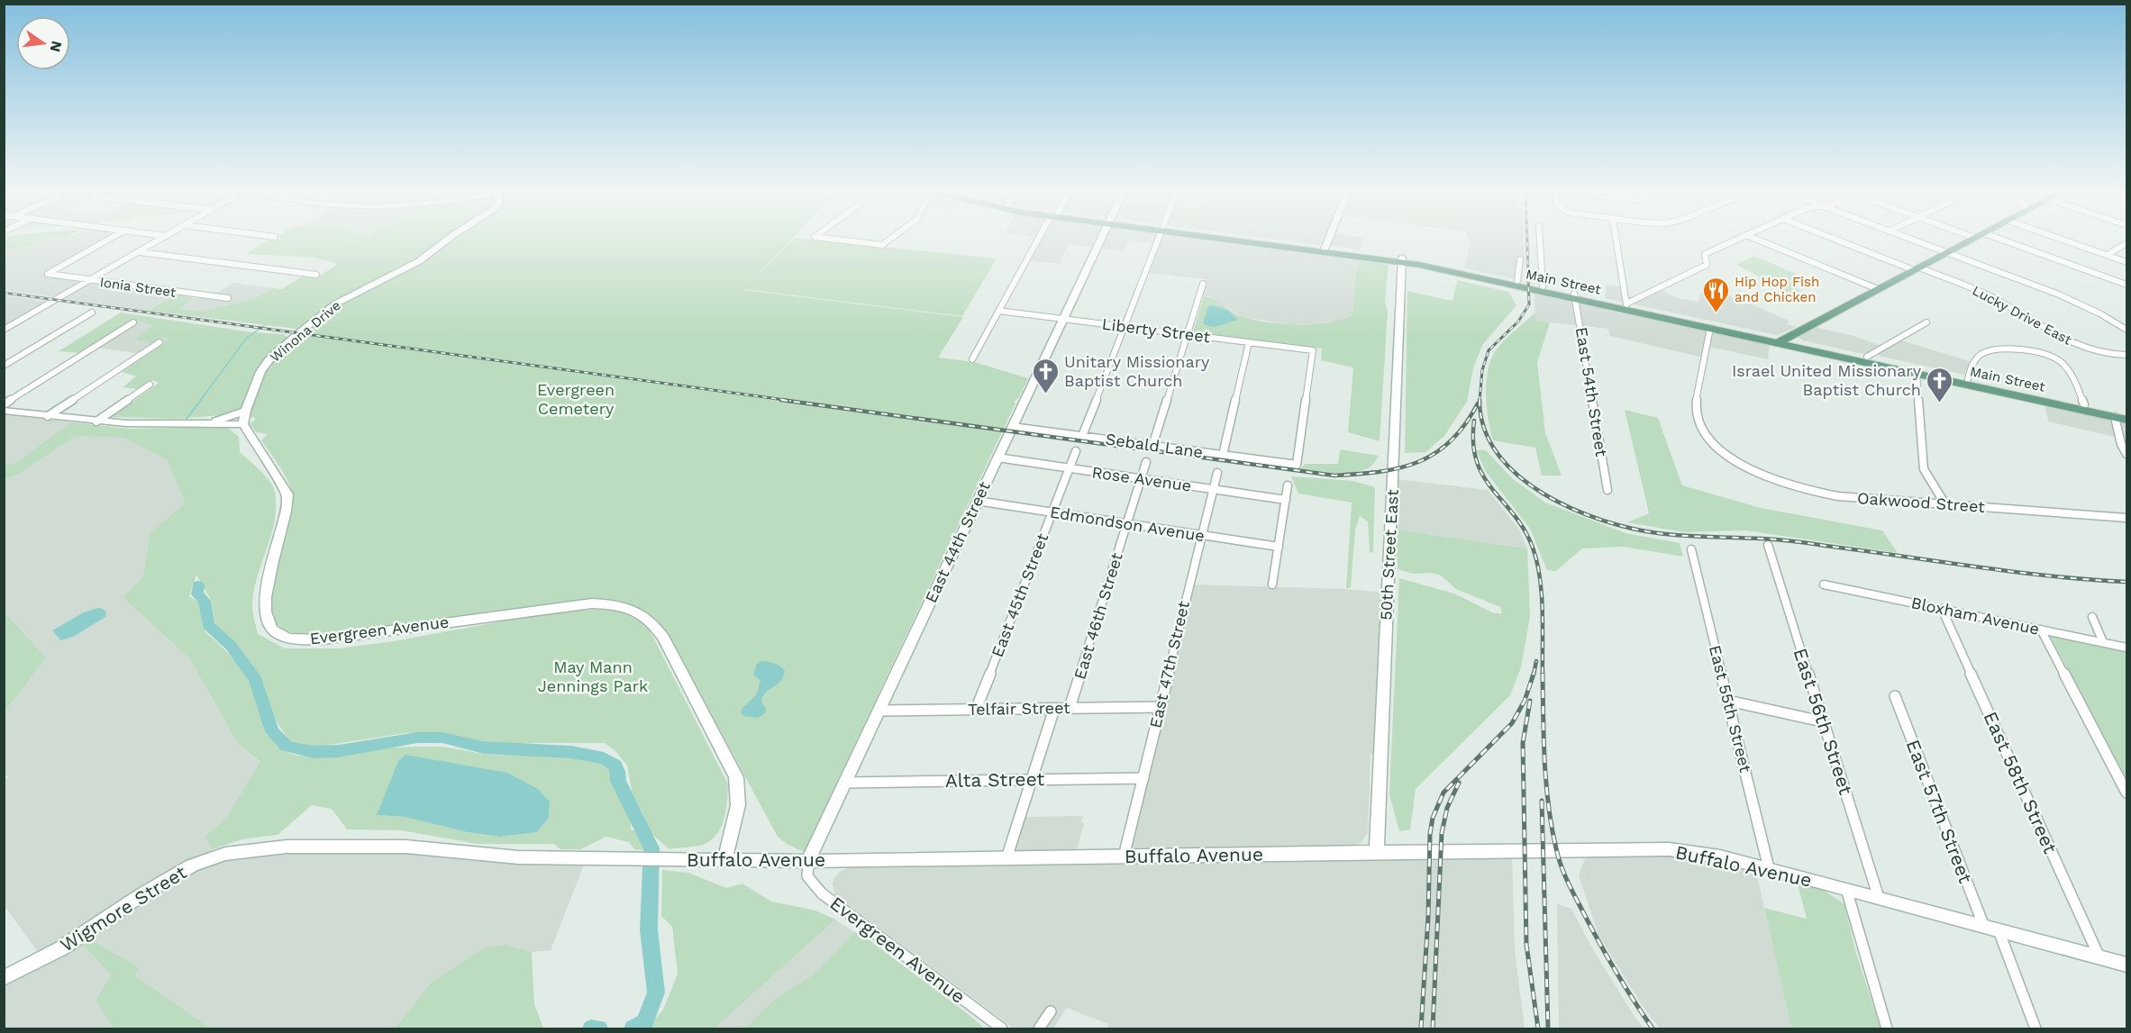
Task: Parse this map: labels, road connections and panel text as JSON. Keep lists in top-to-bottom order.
{
  "streets": {
    "main road": ["Main Street"],
    "street": [
      "Ionia Street",
      "Lucky Drive East",
      "Liberty Street",
      "Winona Drive",
      "East 54th Street",
      "Sebald Lane",
      "Rose Avenue",
      "Oakwood Street",
      "Edmondson Avenue",
      "East 44th Street",
      "50th Street East",
      "East 45th Street",
      "East 46th Street",
      "Bloxham Avenue",
      "Evergreen Avenue",
      "East 47th Street",
      "Telfair Street",
      "East 55th Street",
      "East 56th Street",
      "Alta Street",
      "East 58th Street",
      "East 57th Street",
      "Buffalo Avenue",
      "Wigmore Street"
    ]
  },
  "crossings": [
    ["Main Street", "East 54th Street"],
    ["Main Street", "Oakwood Street"],
    ["Main Street", "50th Street East"],
    ["Liberty Street", "Sebald Lane"],
    ["Liberty Street", "East 44th Street"],
    ["Winona Drive", "Evergreen Avenue"],
    ["Sebald Lane", "East 44th Street"],
    ["Rose Avenue", "East 44th Street"],
    ["Rose Avenue", "East 45th Street"],
    ["Rose Avenue", "East 46th Street"],
    ["Rose Avenue", "East 47th Street"],
    ["Edmondson Avenue", "East 44th Street"],
    ["Edmondson Avenue", "East 45th Street"],
    ["Edmondson Avenue", "East 46th Street"],
    ["Edmondson Avenue", "East 47th Street"],
    ["East 44th Street", "Evergreen Avenue"],
    ["East 44th Street", "Telfair Street"],
    ["East 44th Street", "Alta Street"],
    ["East 44th Street", "Buffalo Avenue"],
    ["50th Street East", "Buffalo Avenue"],
    ["East 45th Street", "Telfair Street"],
    ["East 46th Street", "Telfair Street"],
    ["Bloxham Avenue", "East 58th Street"],
    ["Evergreen Avenue", "Buffalo Avenue"],
    ["East 47th Street", "Telfair Street"],
    ["East 47th Street", "Alta Street"],
    ["East 47th Street", "Buffalo Avenue"],
    ["East 55th Street", "Buffalo Avenue"],
    ["East 56th Street", "Buffalo Avenue"],
    ["East 58th Street", "Buffalo Avenue"],
    ["East 57th Street", "Buffalo Avenue"],
    ["Buffalo Avenue", "Wigmore Street"]
  ],
  "parks": ["Evergreen Cemetery", "May Mann Jennings Park"],
  "places": {
    "restaurant": ["Hip Hop Fish and Chicken"],
    "church": ["Unitary Missionary Baptist Church", "Israel United Missionary Baptist Church"]
  },
  "north": "right"
}
